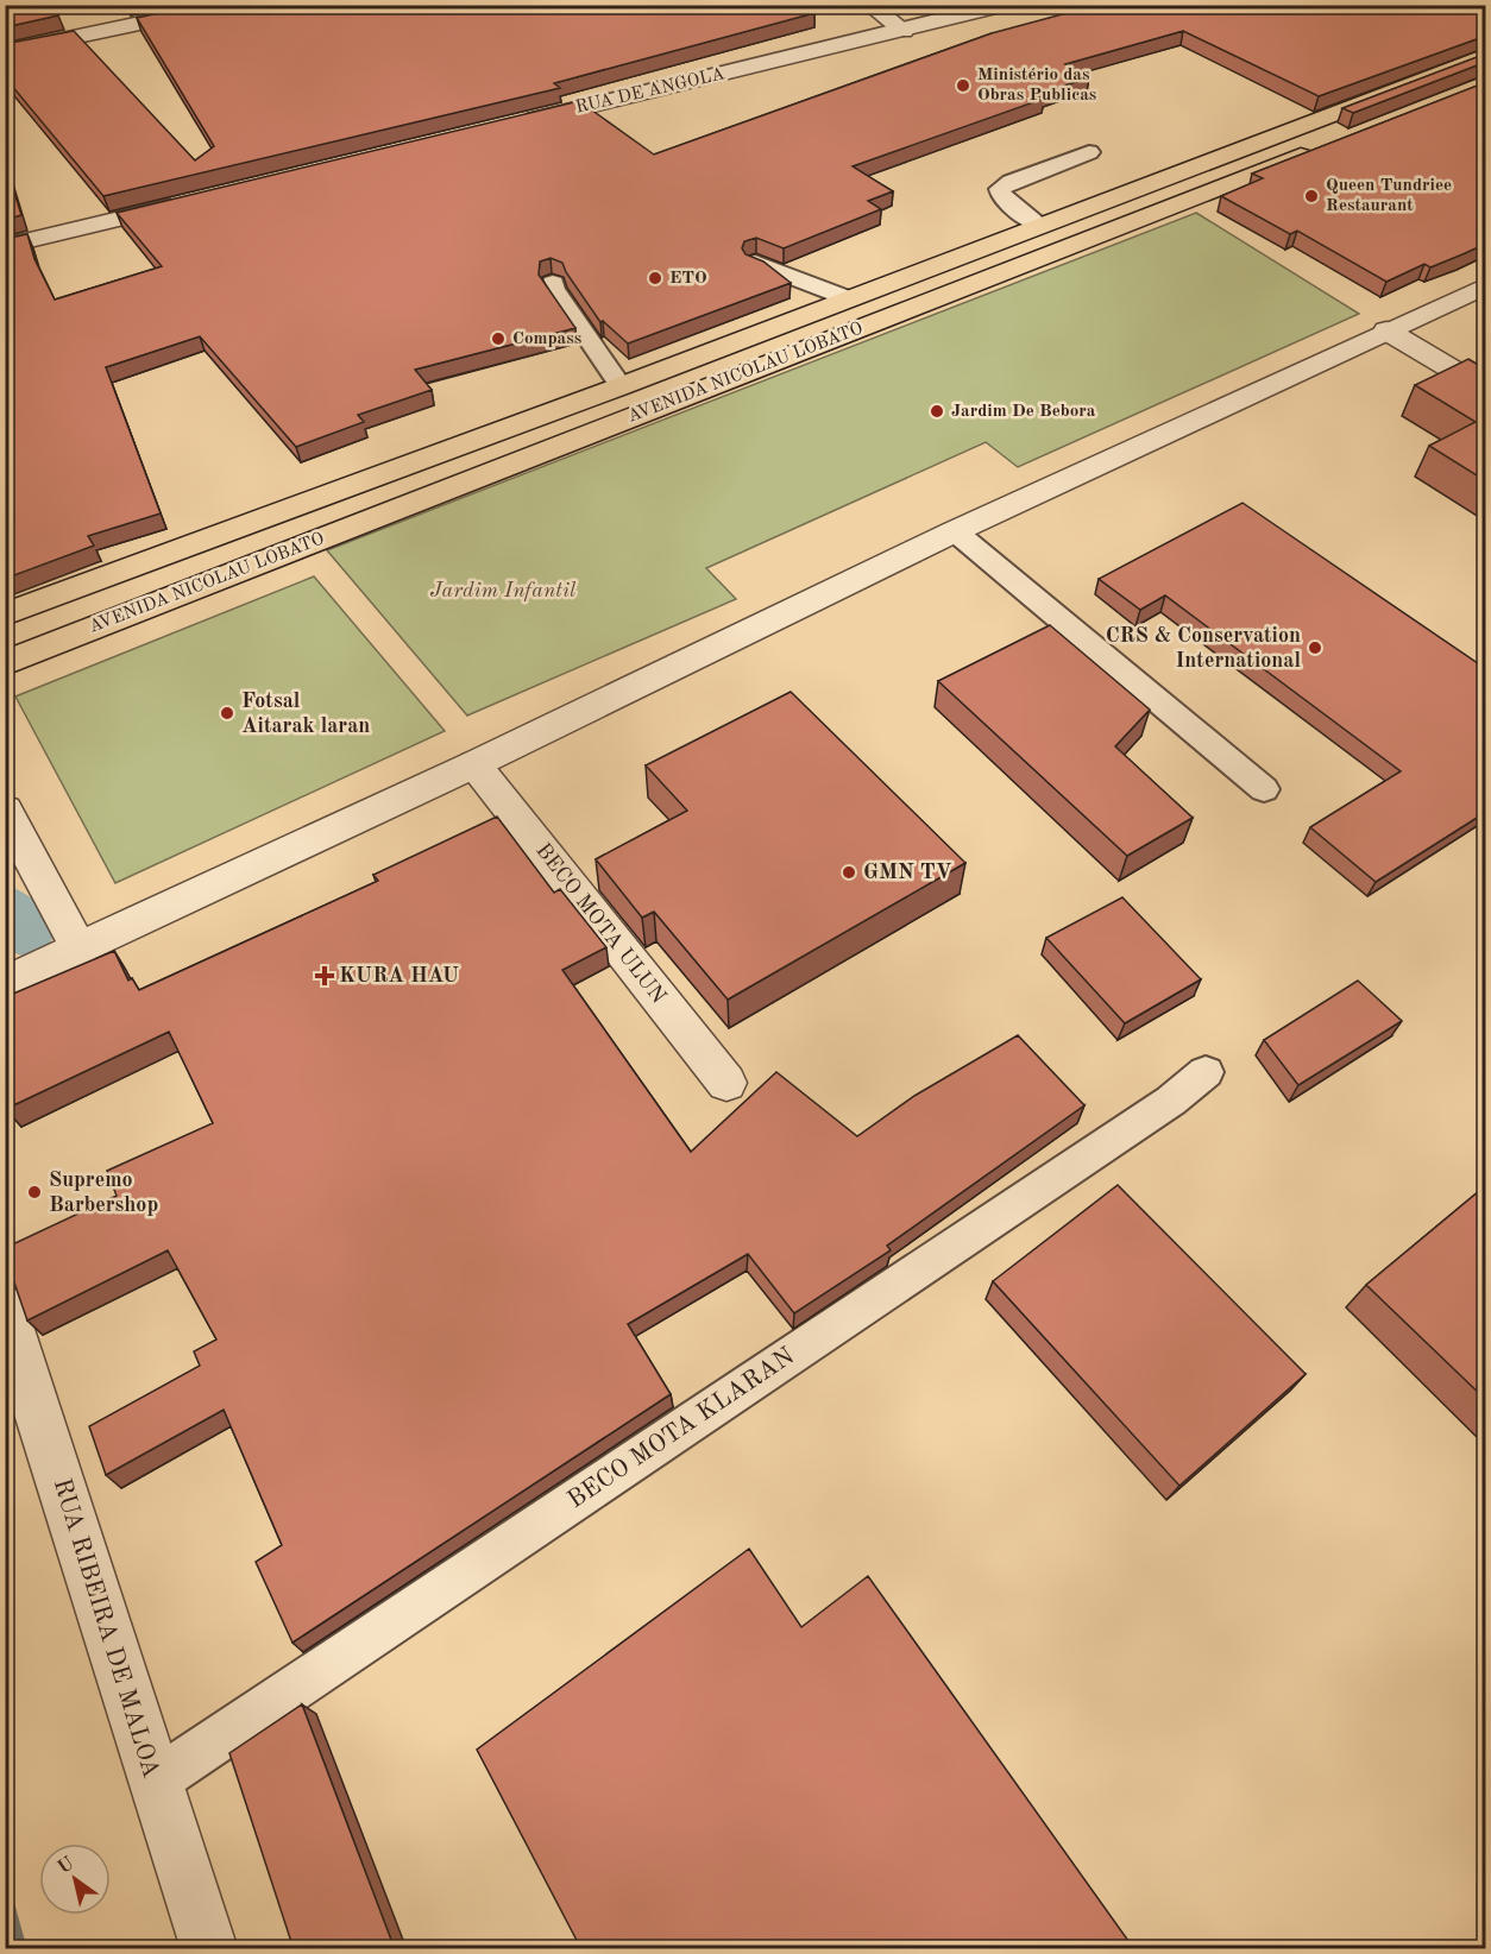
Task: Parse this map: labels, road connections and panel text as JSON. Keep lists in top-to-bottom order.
{
  "streets": {
    "main road": ["AVENIDA NICOLAU LOBATO"],
    "street": ["RUA DE ANGOLA", "BECO MOTA ULUN", "RUA RIBEIRA DE MALOA"],
    "lane": ["BECO MOTA KLARAN"]
  },
  "crossings": [
    ["BECO MOTA KLARAN", "RUA RIBEIRA DE MALOA"]
  ],
  "parks": ["Jardim Infantil"],
  "places": {
    "other": [
      "Ministério das Obras Publicas",
      "Queen Tundriee Restaurant",
      "ETO",
      "Compass",
      "Jardim De Bebora",
      "CRS & Conservation International",
      "Fotsal Aitarak laran",
      "GMN TV",
      "Supremo Barbershop"
    ],
    "health": ["KURA HAU"]
  },
  "north": "top left"
}
